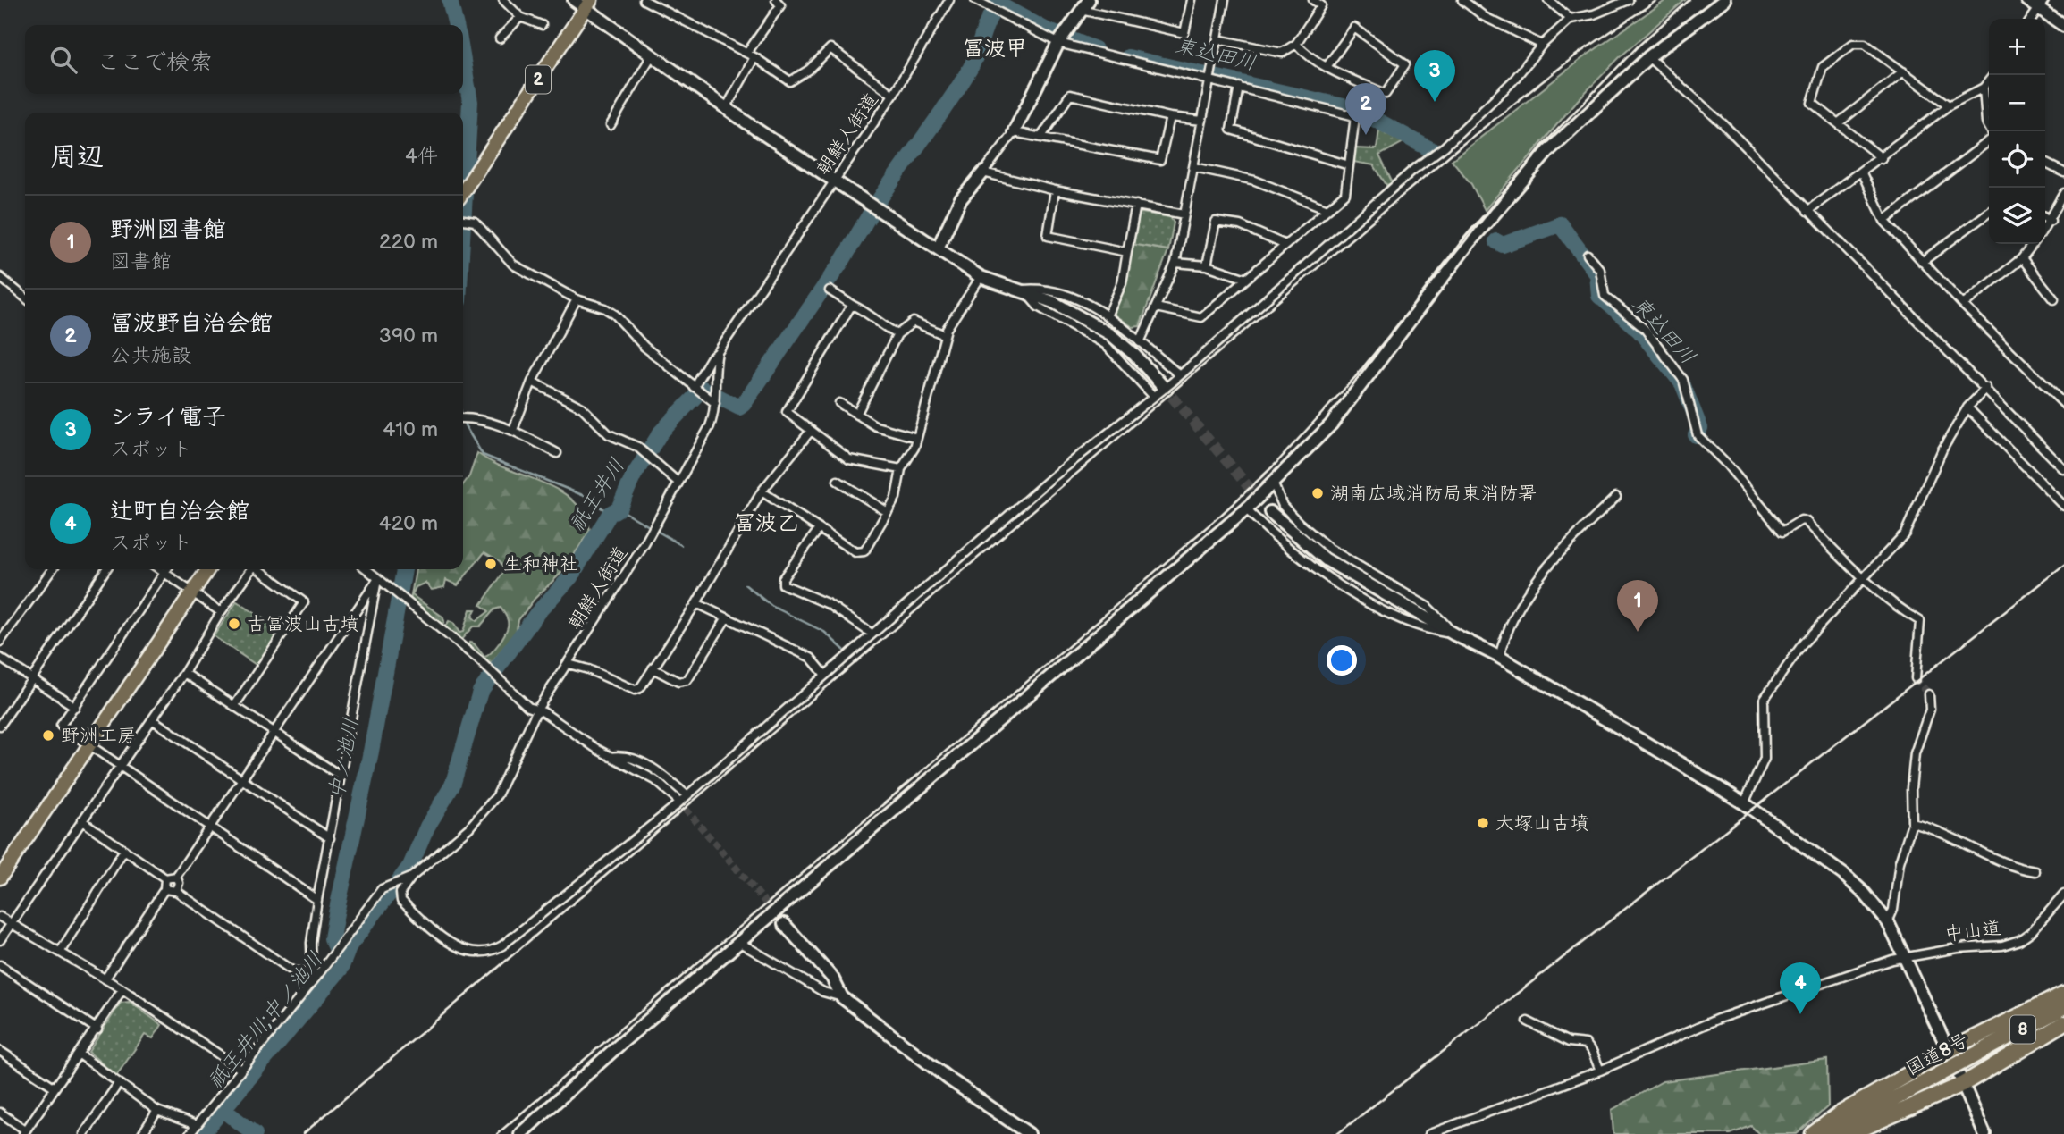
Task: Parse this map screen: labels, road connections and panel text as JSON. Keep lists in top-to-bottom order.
{
  "streets": {
    "highway": ["8", "国道8号"],
    "main road": ["2"],
    "street": ["朝鮮人街道", "中山道"]
  },
  "districts": ["冨波甲", "冨波乙"],
  "water": [
    "東込田川",
    "祇王井川",
    "中ノ池川",
    "祇王井川;中ノ池川"
  ],
  "places": [
    "湖南広域消防局東消防署",
    "生和神社",
    "古冨波山古墳",
    "野洲工房",
    "大塚山古墳"
  ],
  "page": {
    "map_buttons": ["+", "−"],
    "search": "ここで検索",
    "pins": [
      "3",
      "2",
      "1",
      "4"
    ],
    "heading": ["周辺", "4件"],
    "list": [
      {
        "mark": "1",
        "name": "野洲図書館",
        "note": "図書館",
        "value": "220 m"
      },
      {
        "mark": "2",
        "name": "冨波野自治会館",
        "note": "公共施設",
        "value": "390 m"
      },
      {
        "mark": "3",
        "name": "シライ電子",
        "note": "スポット",
        "value": "410 m"
      },
      {
        "mark": "4",
        "name": "辻町自治会館",
        "note": "スポット",
        "value": "420 m"
      }
    ]
  }
}
